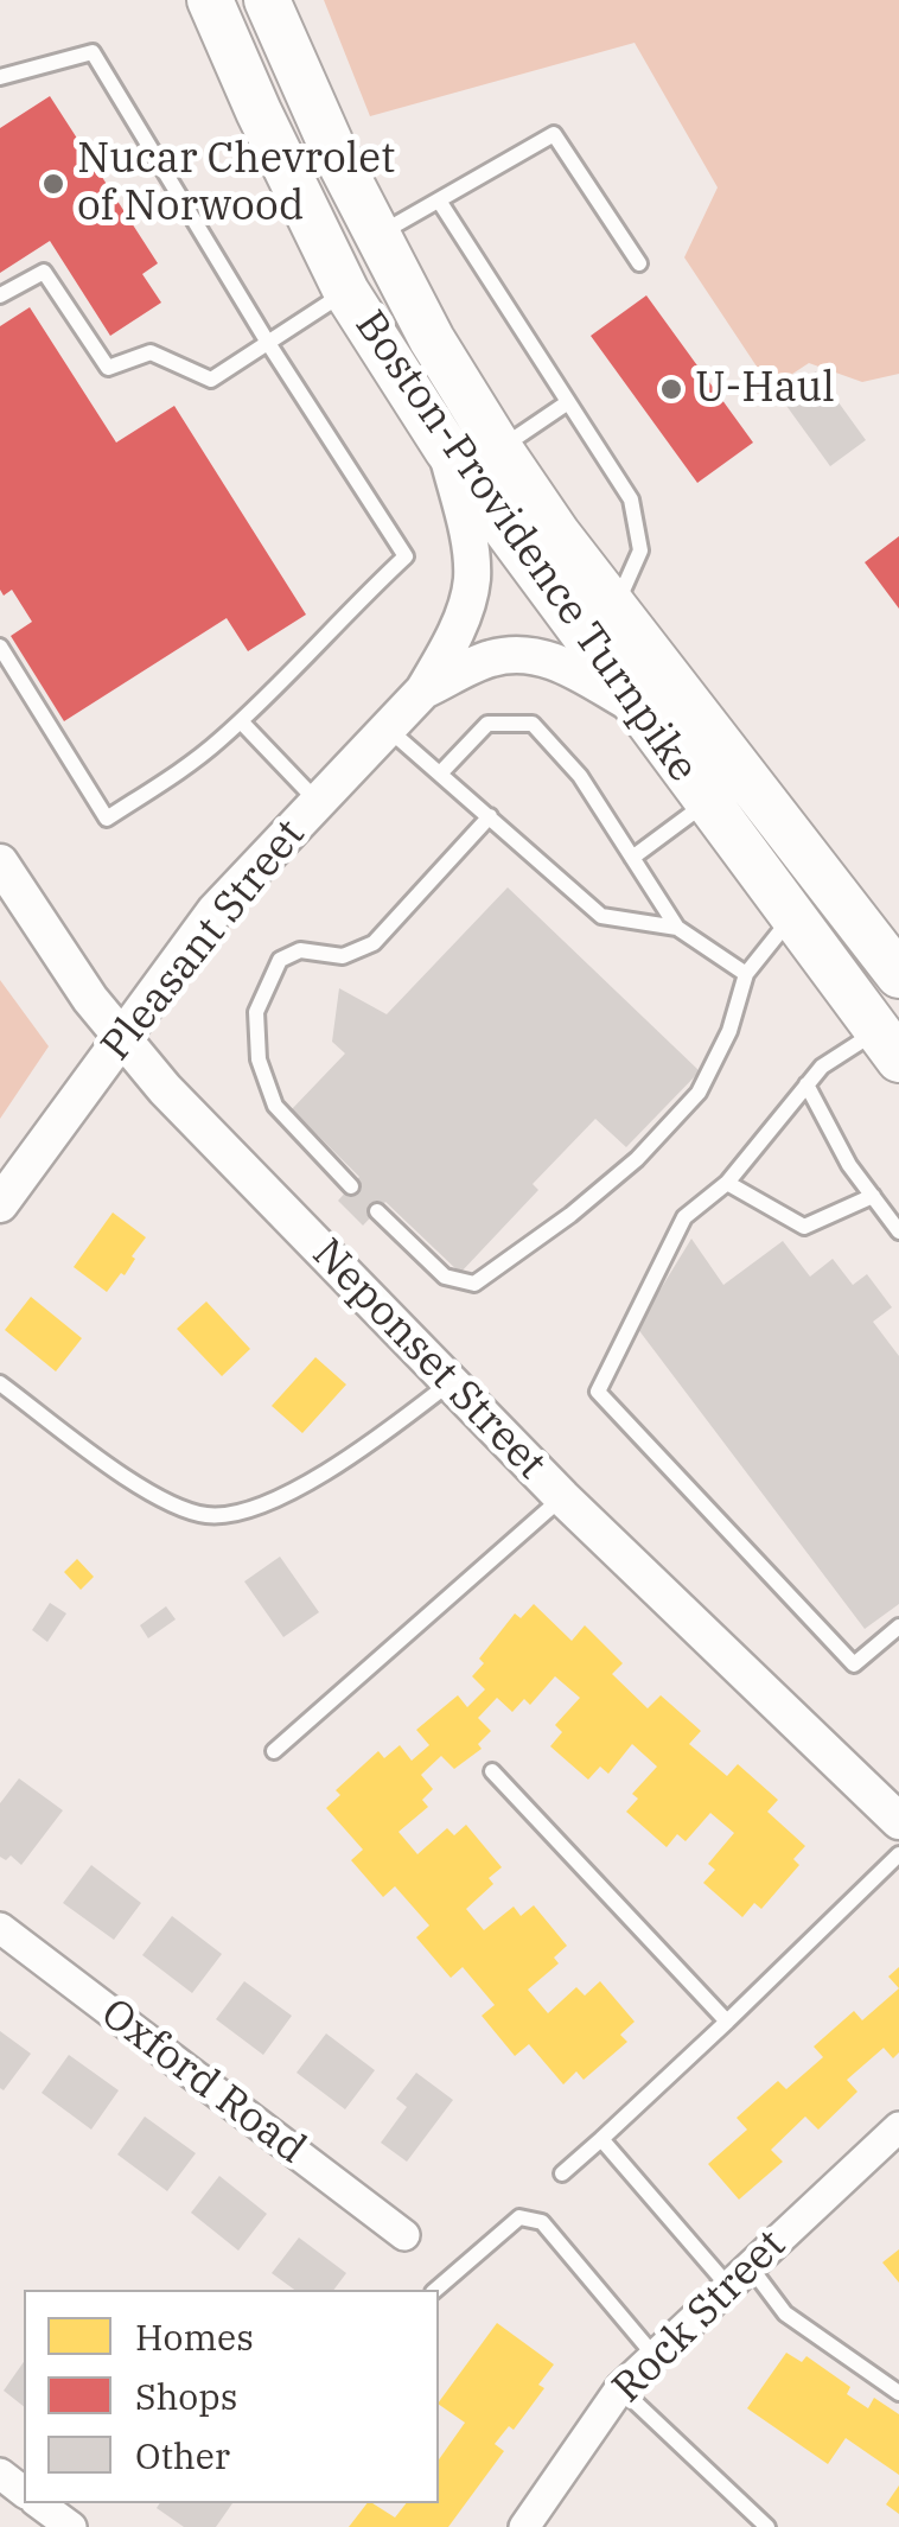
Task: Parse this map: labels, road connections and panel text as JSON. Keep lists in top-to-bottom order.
{
  "streets": {
    "main road": ["Boston-Providence Turnpike"],
    "street": [
      "Pleasant Street",
      "Neponset Street",
      "Oxford Road",
      "Rock Street"
    ]
  },
  "crossings": [
    ["Boston-Providence Turnpike", "Pleasant Street"],
    ["Pleasant Street", "Neponset Street"]
  ],
  "places": ["Nucar Chevrolet of Norwood", "U-Haul"],
  "legend": ["Homes", "Shops", "Other"]
}
